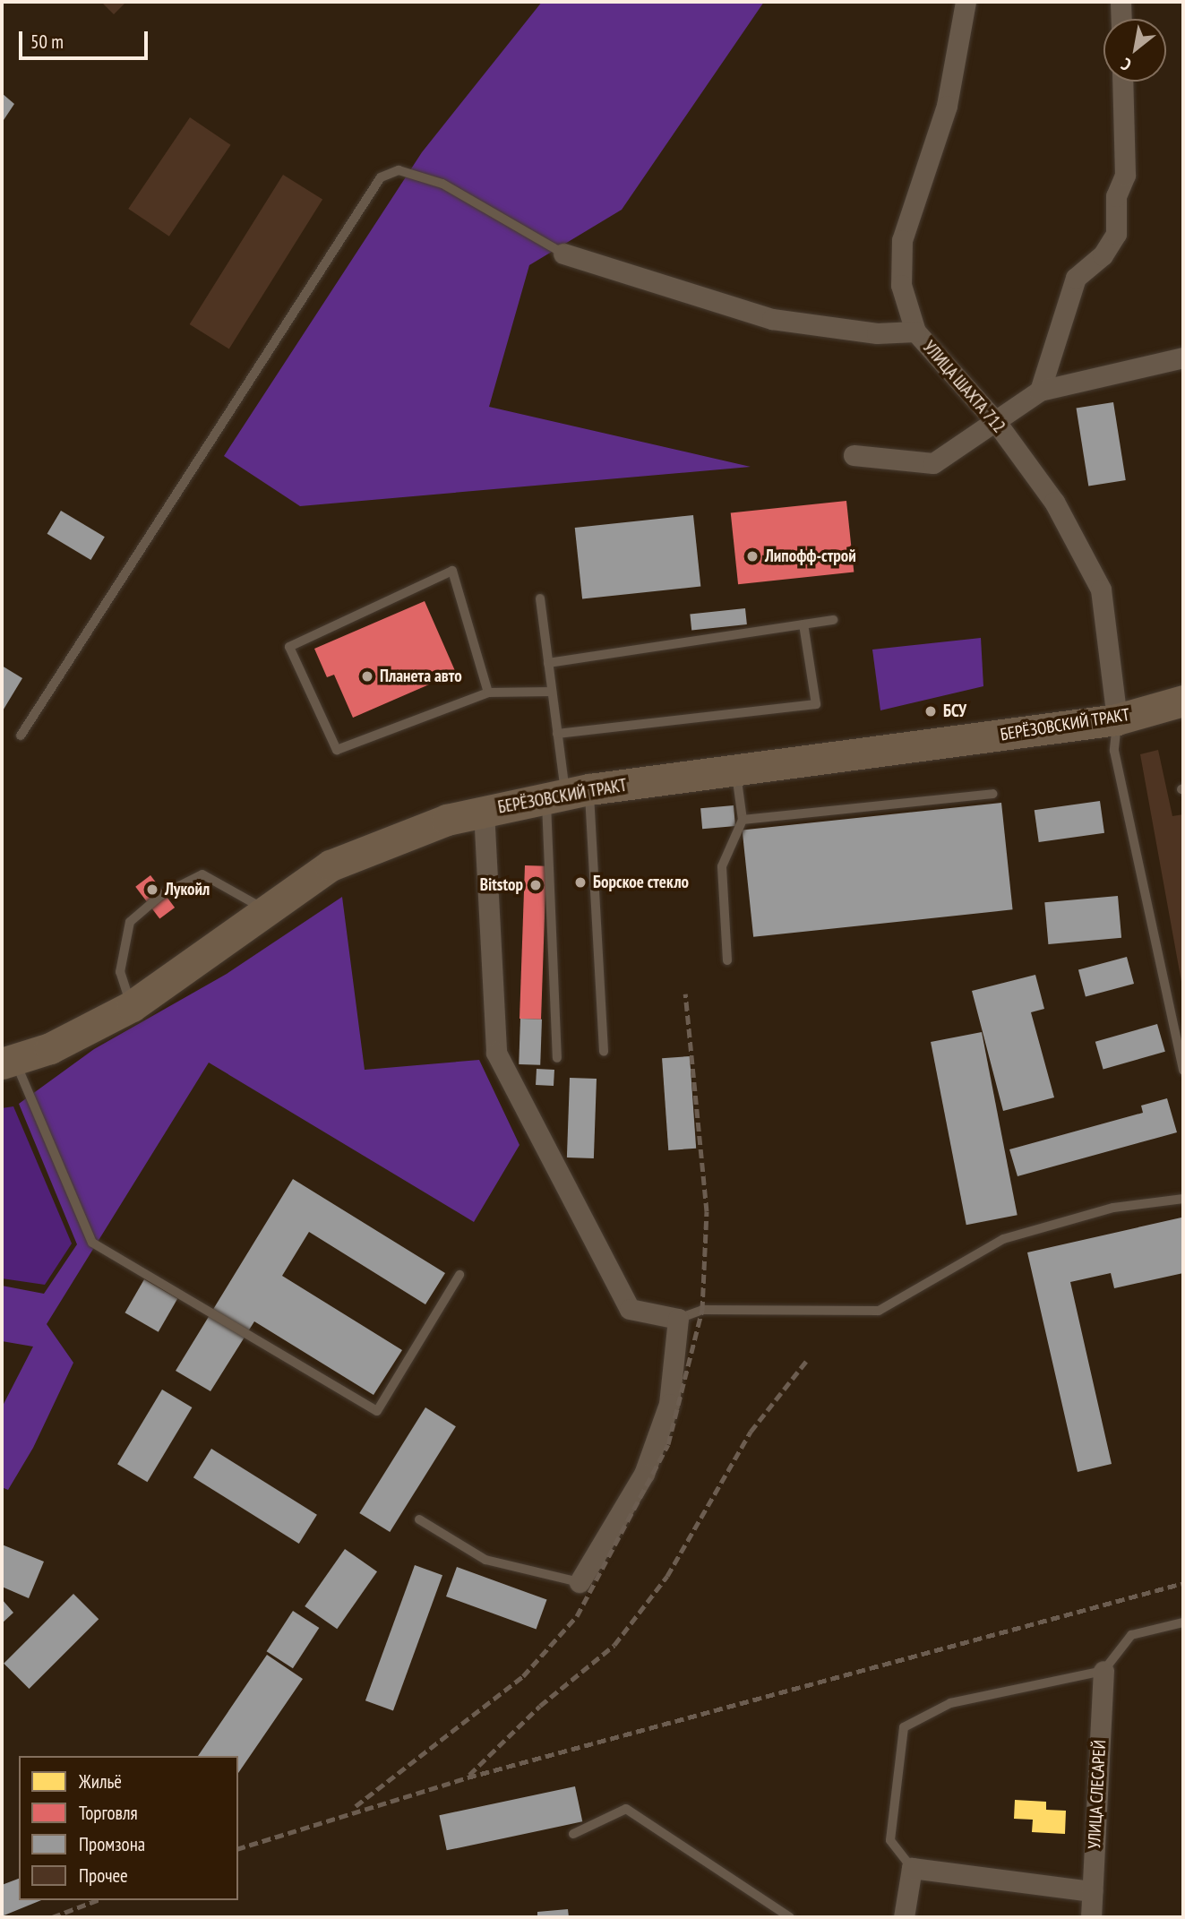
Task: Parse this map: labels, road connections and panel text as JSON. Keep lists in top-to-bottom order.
{
  "streets": {
    "main road": ["БЕРЁЗОВСКИЙ ТРАКТ"],
    "street": ["УЛИЦА ШАХТА 712", "УЛИЦА СЛЕСАРЕЙ"]
  },
  "crossings": [
    ["УЛИЦА ШАХТА 712", "БЕРЁЗОВСКИЙ ТРАКТ"]
  ],
  "places": [
    "Липофф-строй",
    "Планета авто",
    "БСУ",
    "Борское стекло",
    "Bitstop",
    "Лукойл"
  ],
  "legend": [
    "Жильё",
    "Торговля",
    "Промзона",
    "Прочее"
  ],
  "scale_bar": "50 m",
  "north": "bottom left"
}
